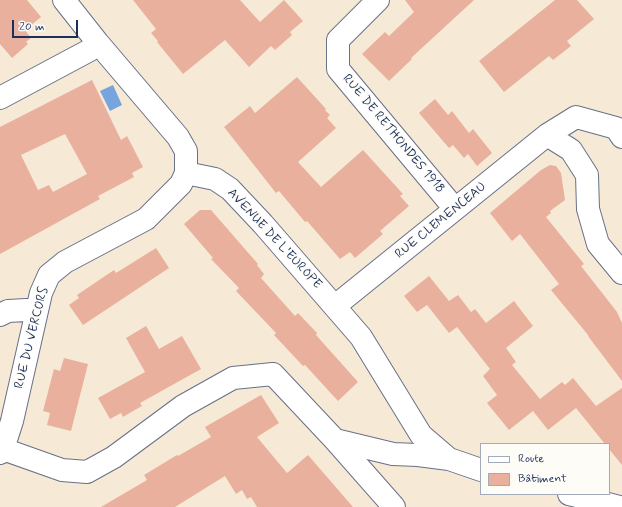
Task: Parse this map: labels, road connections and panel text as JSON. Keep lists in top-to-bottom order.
{
  "streets": {
    "street": [
      "RUE DE RETHONDES 1918",
      "RUE CLEMENCEAU",
      "AVENUE DE L'EUROPE",
      "RUE DU VERCORS"
    ]
  },
  "crossings": [
    ["RUE DE RETHONDES 1918", "RUE CLEMENCEAU"],
    ["RUE CLEMENCEAU", "AVENUE DE L'EUROPE"],
    ["AVENUE DE L'EUROPE", "RUE DU VERCORS"]
  ],
  "legend": ["Route", "Bâtiment"],
  "scale_bar": "20 m"
}
